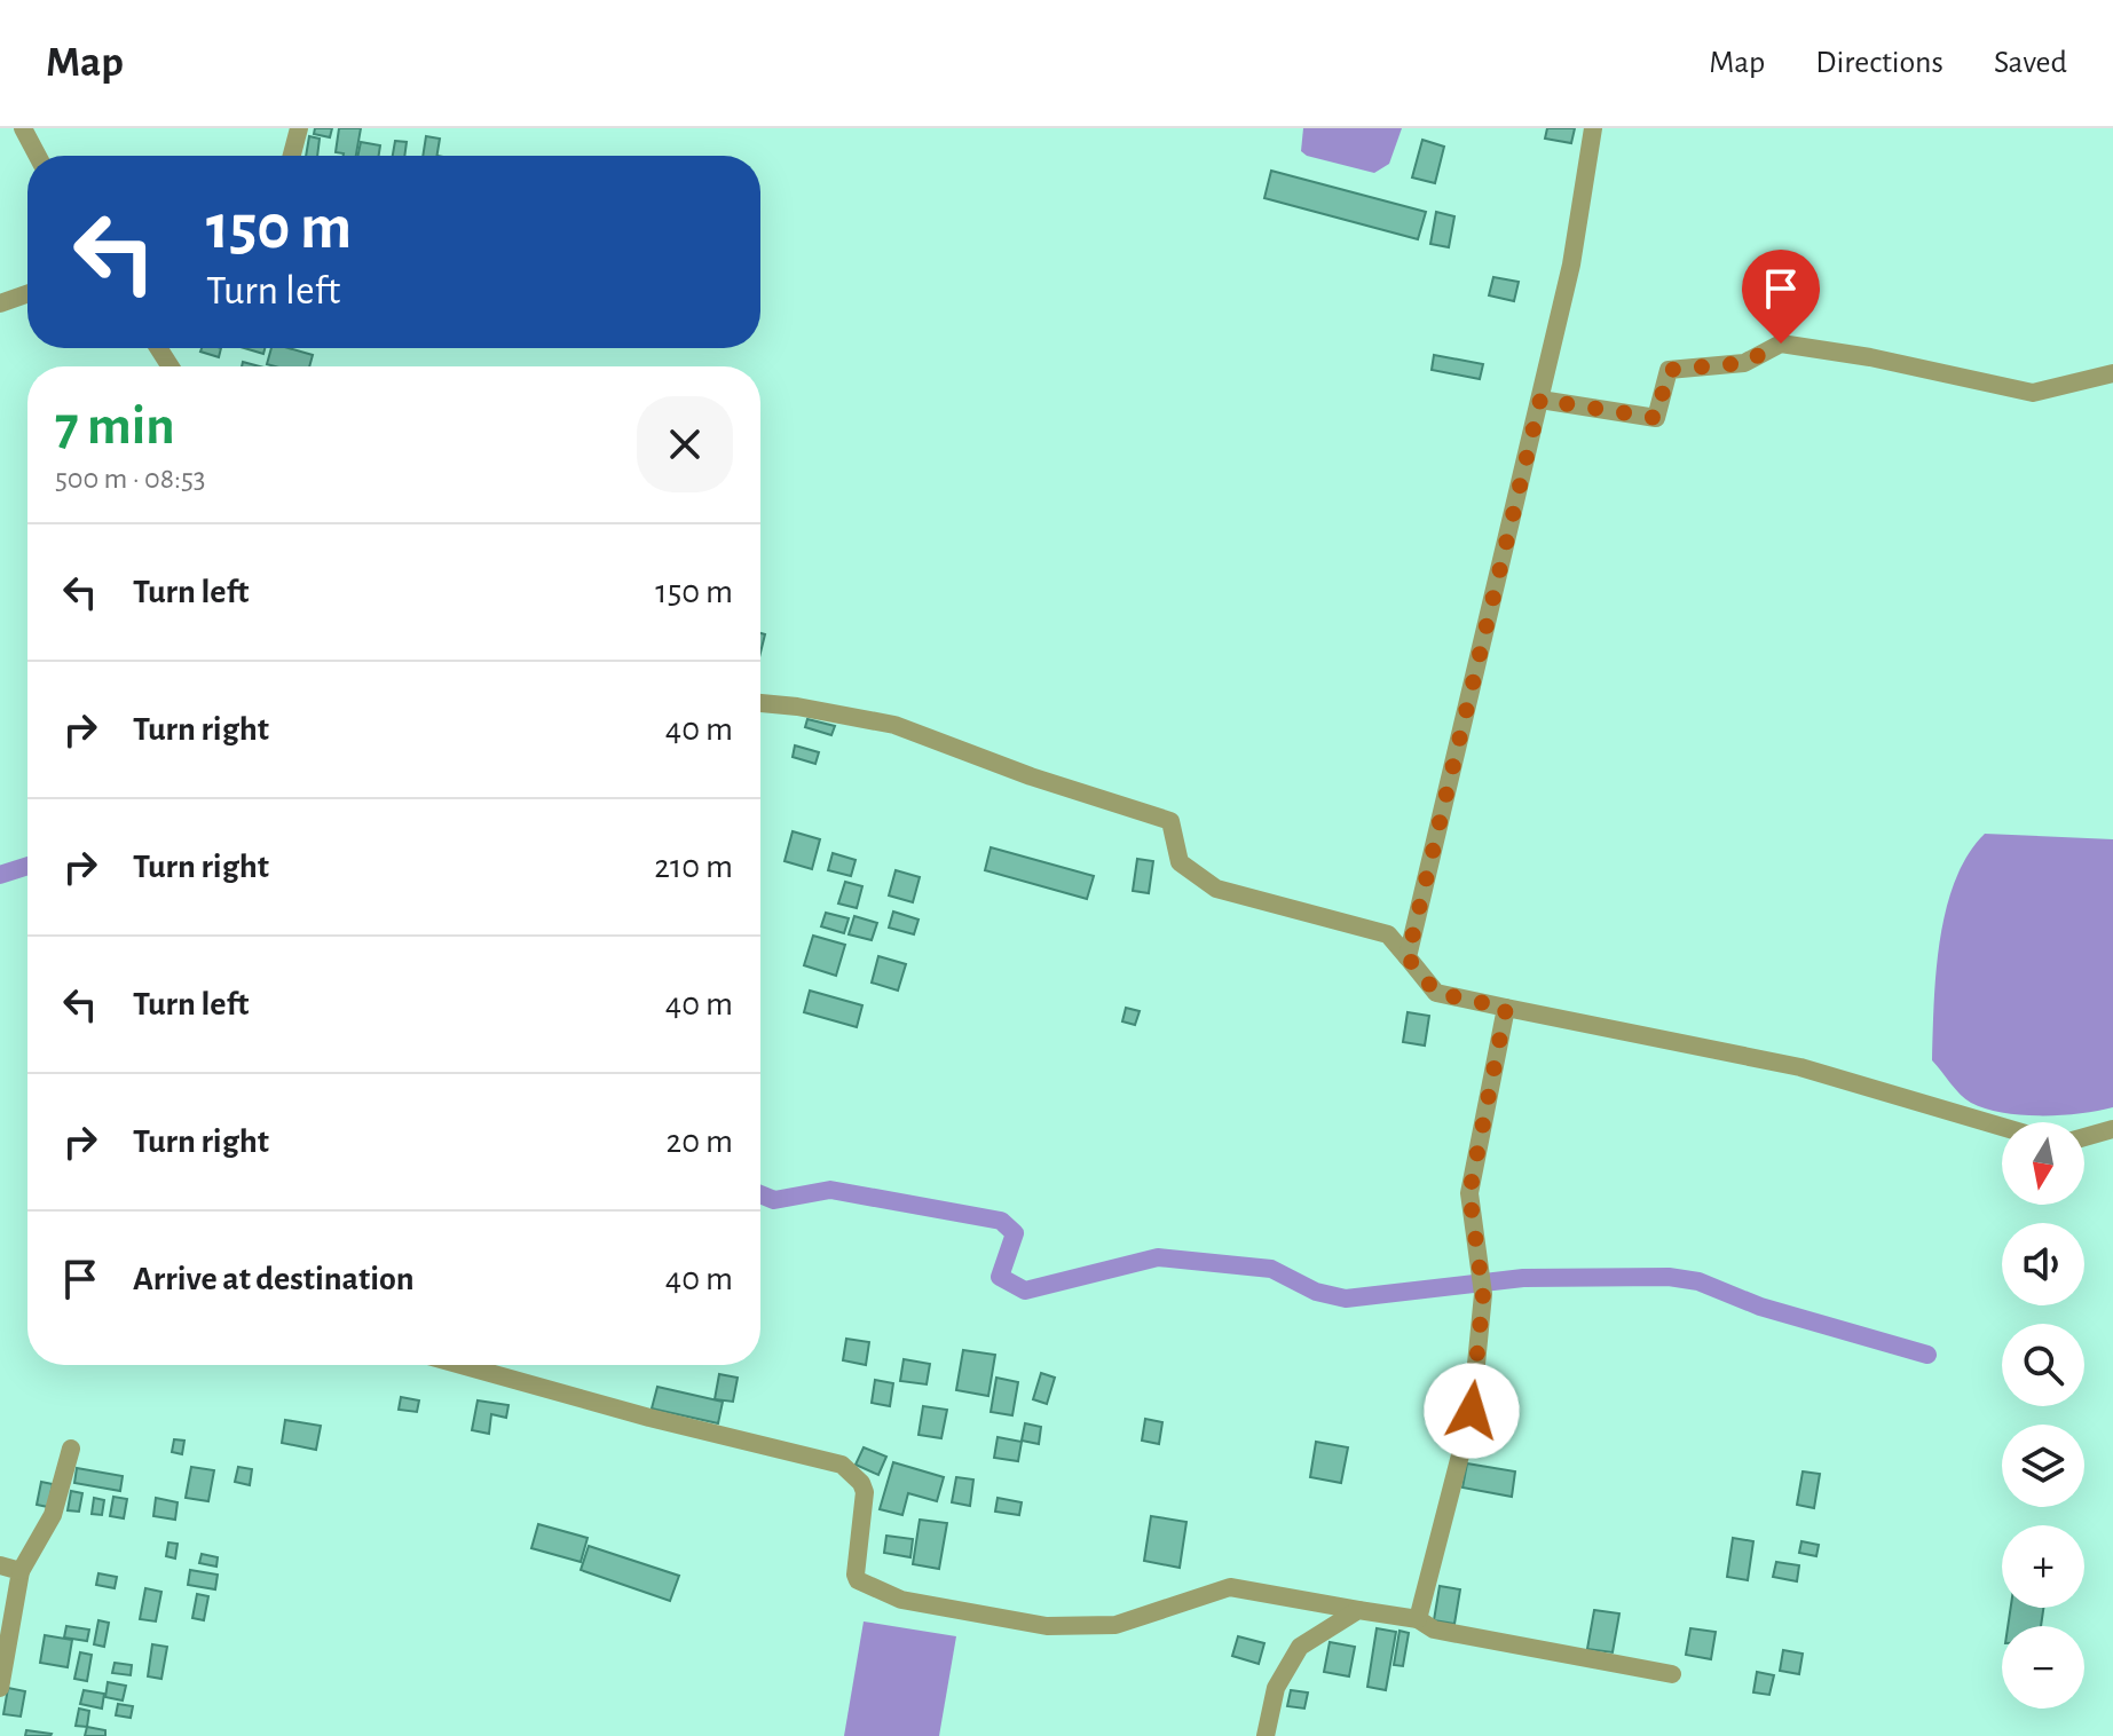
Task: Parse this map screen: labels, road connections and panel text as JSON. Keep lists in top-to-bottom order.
{
  "north": "bottom",
  "page": {
    "header": "Map",
    "nav": ["Map", "Directions", "Saved"],
    "turn": ["150 m", "Turn left"],
    "heading": ["7 min", "500 m · 08:53"],
    "list": [
      {
        "name": "Turn left",
        "value": "150 m"
      },
      {
        "name": "Turn right",
        "value": "40 m"
      },
      {
        "name": "Turn right",
        "value": "210 m"
      },
      {
        "name": "Turn left",
        "value": "40 m"
      },
      {
        "name": "Turn right",
        "value": "20 m"
      },
      {
        "name": "Arrive at destination",
        "value": "40 m"
      }
    ],
    "map_buttons": ["+", "−"]
  }
}
